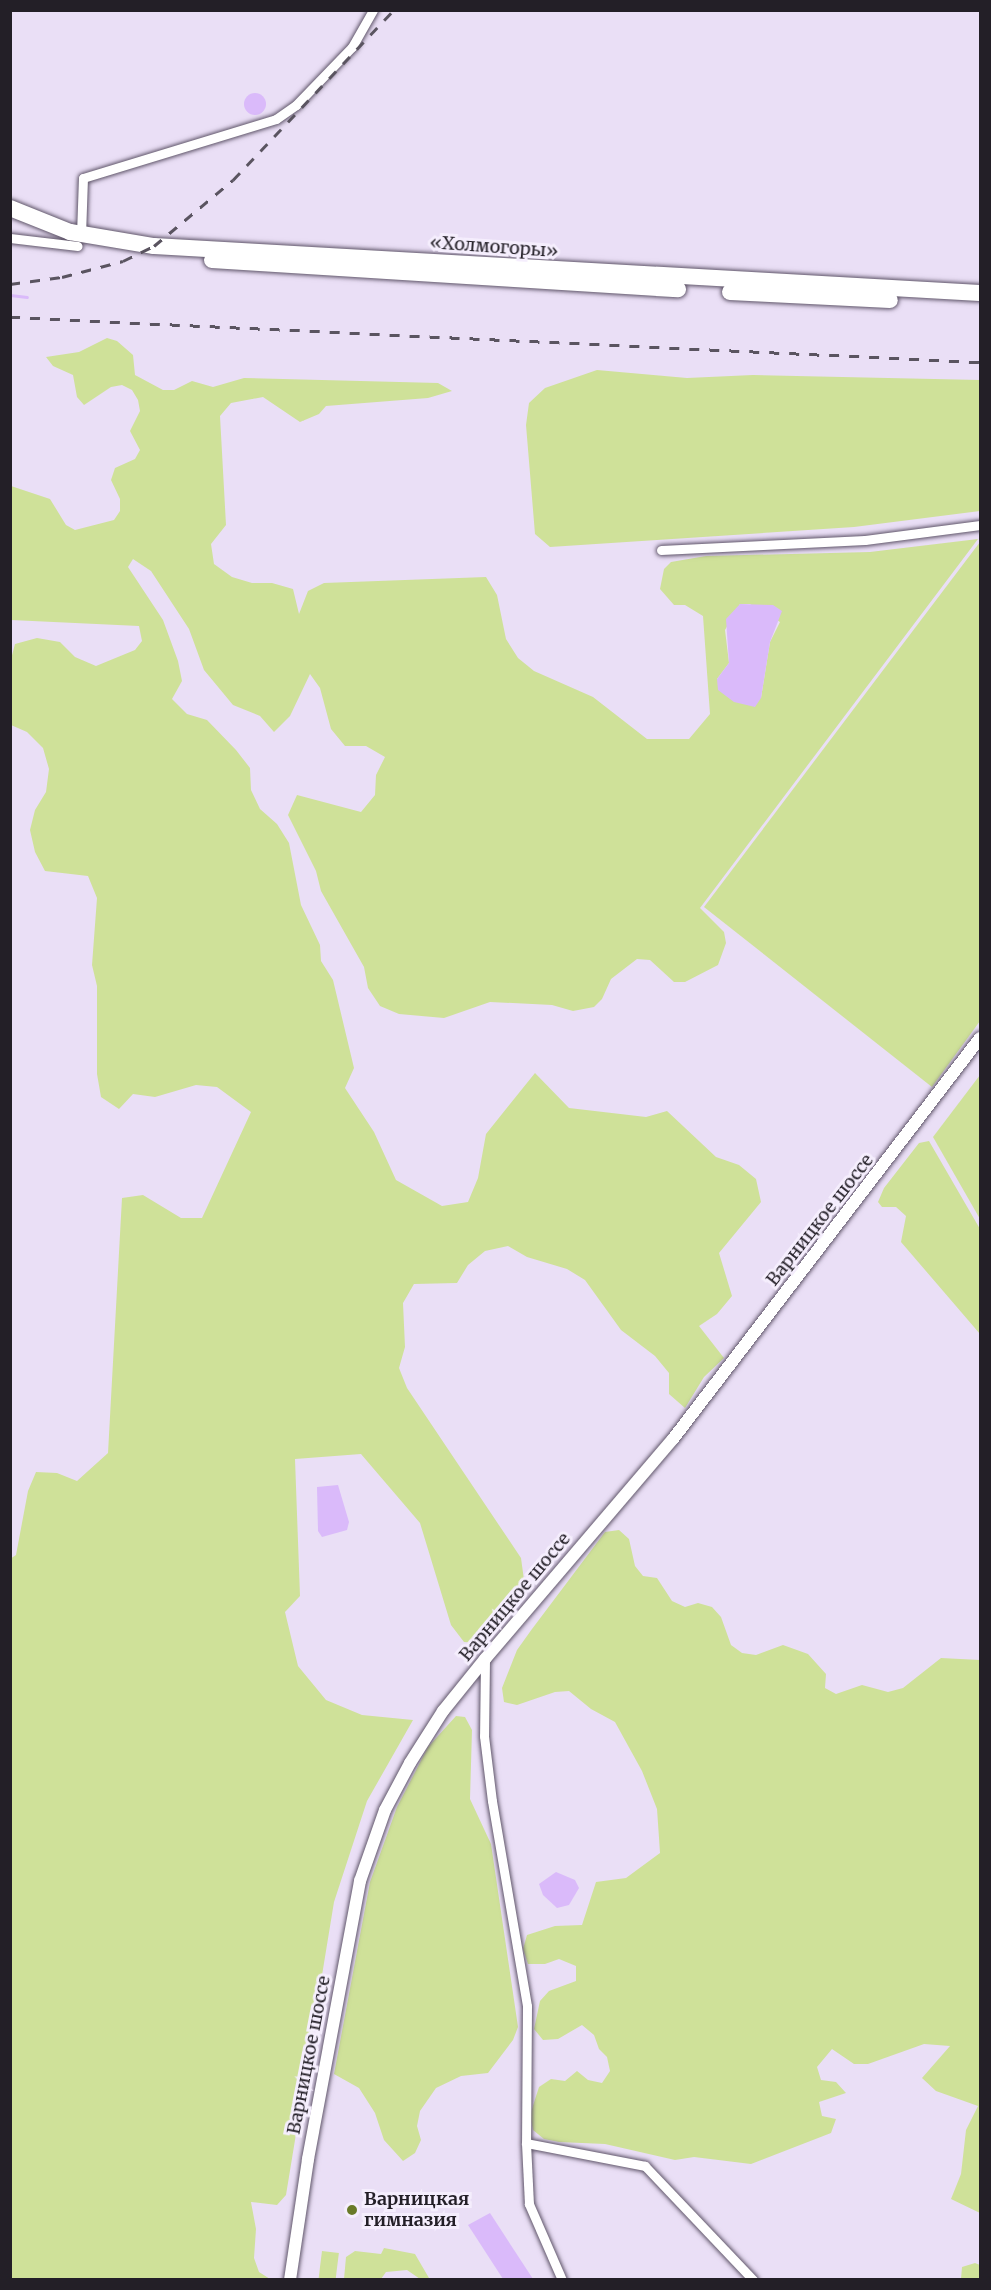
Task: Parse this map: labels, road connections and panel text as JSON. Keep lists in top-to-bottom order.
{
  "streets": {
    "highway": ["«Холмогоры»"],
    "street": ["Варницкое шоссе"]
  },
  "places": ["Варницкая гимназия"]
}
